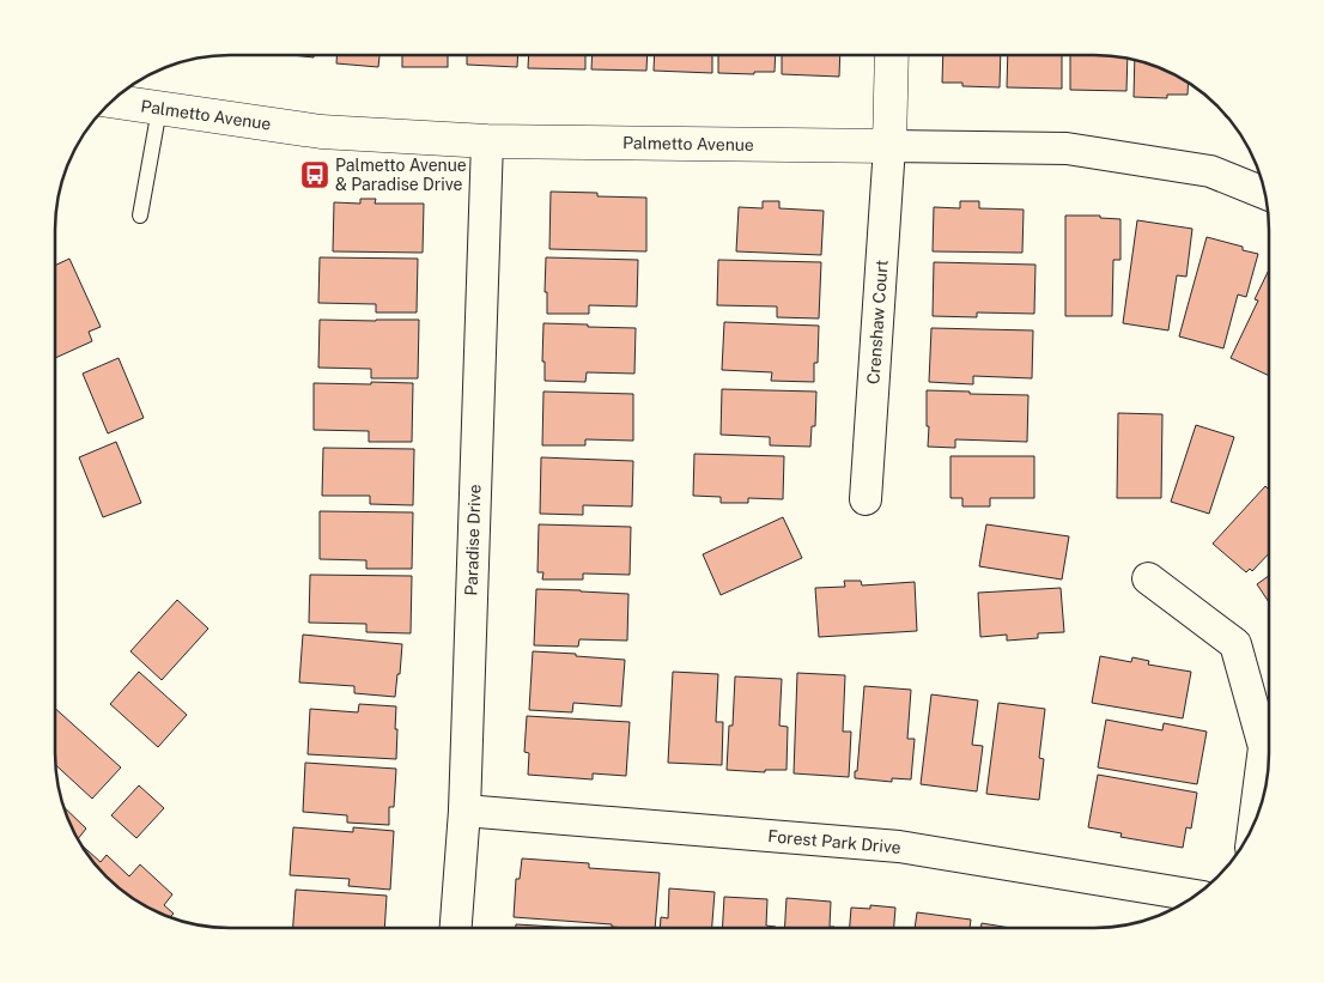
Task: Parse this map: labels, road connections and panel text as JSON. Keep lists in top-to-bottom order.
{
  "streets": {
    "street": [
      "Palmetto Avenue",
      "Crenshaw Court",
      "Paradise Drive",
      "Forest Park Drive"
    ]
  },
  "crossings": [
    ["Palmetto Avenue", "Crenshaw Court"],
    ["Palmetto Avenue", "Paradise Drive"],
    ["Paradise Drive", "Forest Park Drive"]
  ],
  "places": {
    "bus stop": ["Palmetto Avenue & Paradise Drive"]
  }
}
